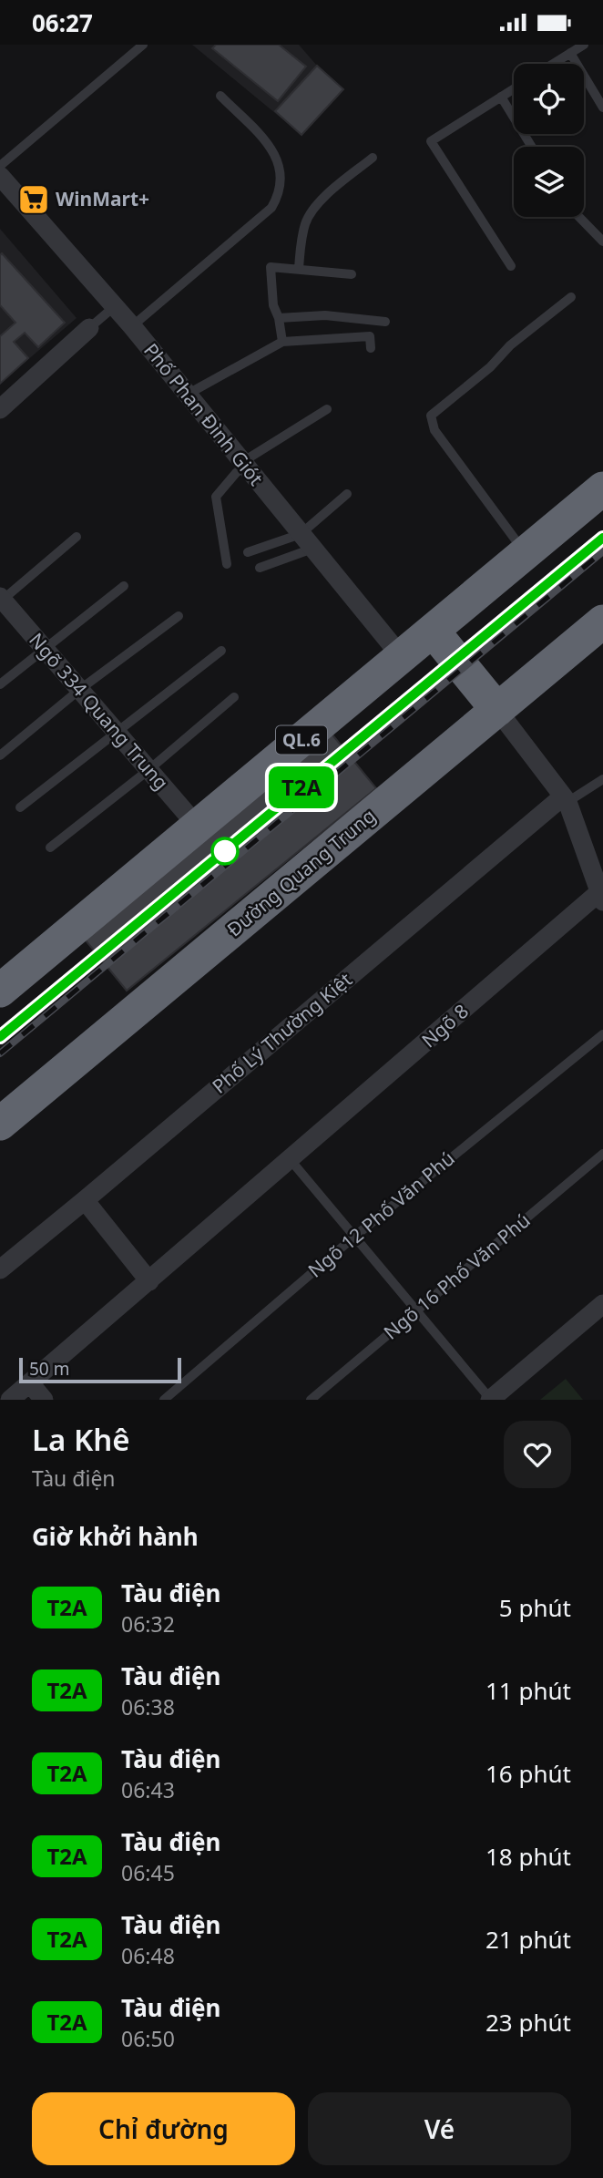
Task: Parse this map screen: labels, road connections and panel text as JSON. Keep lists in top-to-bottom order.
{
  "streets": {
    "highway": ["QL.6", "Đường Quang Trung"],
    "street": [
      "Phố Phan Đình Giót",
      "Ngõ 334 Quang Trung",
      "Ngõ 8",
      "Phố Lý Thường Kiệt"
    ],
    "lane": ["Ngõ 12 Phố Văn Phú", "Ngõ 16 Phố Văn Phú"]
  },
  "crossings": [
    ["Phố Phan Đình Giót", "QL.6"],
    ["Ngõ 334 Quang Trung", "QL.6"]
  ],
  "places": {
    "supermarket": ["WinMart+"]
  },
  "lines": ["metro line T2A"],
  "scale_bar": "50 m",
  "page": {
    "status": "06:27",
    "on_map": "T2A",
    "scale": "50 m",
    "heading": [
      ["La Khê", "Tàu điện"],
      "Giờ khởi hành"
    ],
    "list": [
      {
        "mark": "T2A",
        "name": "Tàu điện",
        "note": "06:32",
        "value": "5 phút"
      },
      {
        "mark": "T2A",
        "name": "Tàu điện",
        "note": "06:38",
        "value": "11 phút"
      },
      {
        "mark": "T2A",
        "name": "Tàu điện",
        "note": "06:43",
        "value": "16 phút"
      },
      {
        "mark": "T2A",
        "name": "Tàu điện",
        "note": "06:45",
        "value": "18 phút"
      },
      {
        "mark": "T2A",
        "name": "Tàu điện",
        "note": "06:48",
        "value": "21 phút"
      },
      {
        "mark": "T2A",
        "name": "Tàu điện",
        "note": "06:50",
        "value": "23 phút"
      }
    ],
    "buttons": ["Chỉ đường", "Vé"]
  }
}
